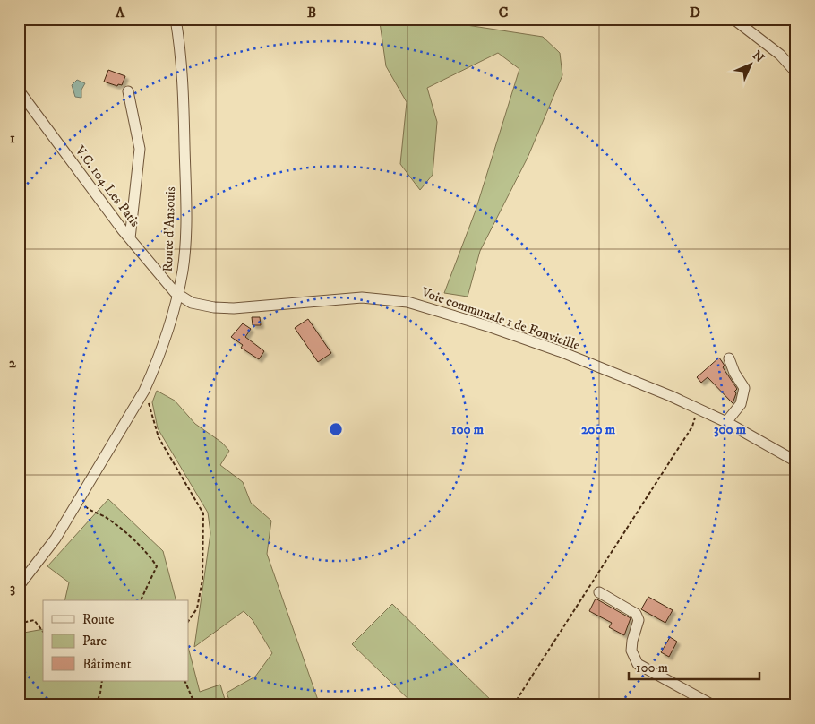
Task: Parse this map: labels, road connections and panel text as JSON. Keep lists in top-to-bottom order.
{
  "streets": {
    "street": ["V.C. 104 Les Patis", "Route d'Ansouis", "Voie communale 1 de Fonvieille"]
  },
  "crossings": [
    ["V.C. 104 Les Patis", "Route d'Ansouis"],
    ["V.C. 104 Les Patis", "Voie communale 1 de Fonvieille"],
    ["Route d'Ansouis", "Voie communale 1 de Fonvieille"]
  ],
  "legend": ["Route", "Parc", "Bâtiment"],
  "scale_bar": "100 m",
  "north": "top right",
  "grid": {
    "columns": [
      "A",
      "B",
      "C",
      "D"
    ],
    "rows": ["1", "2", "3"]
  },
  "rings": ["100 m", "200 m", "300 m"]
}
